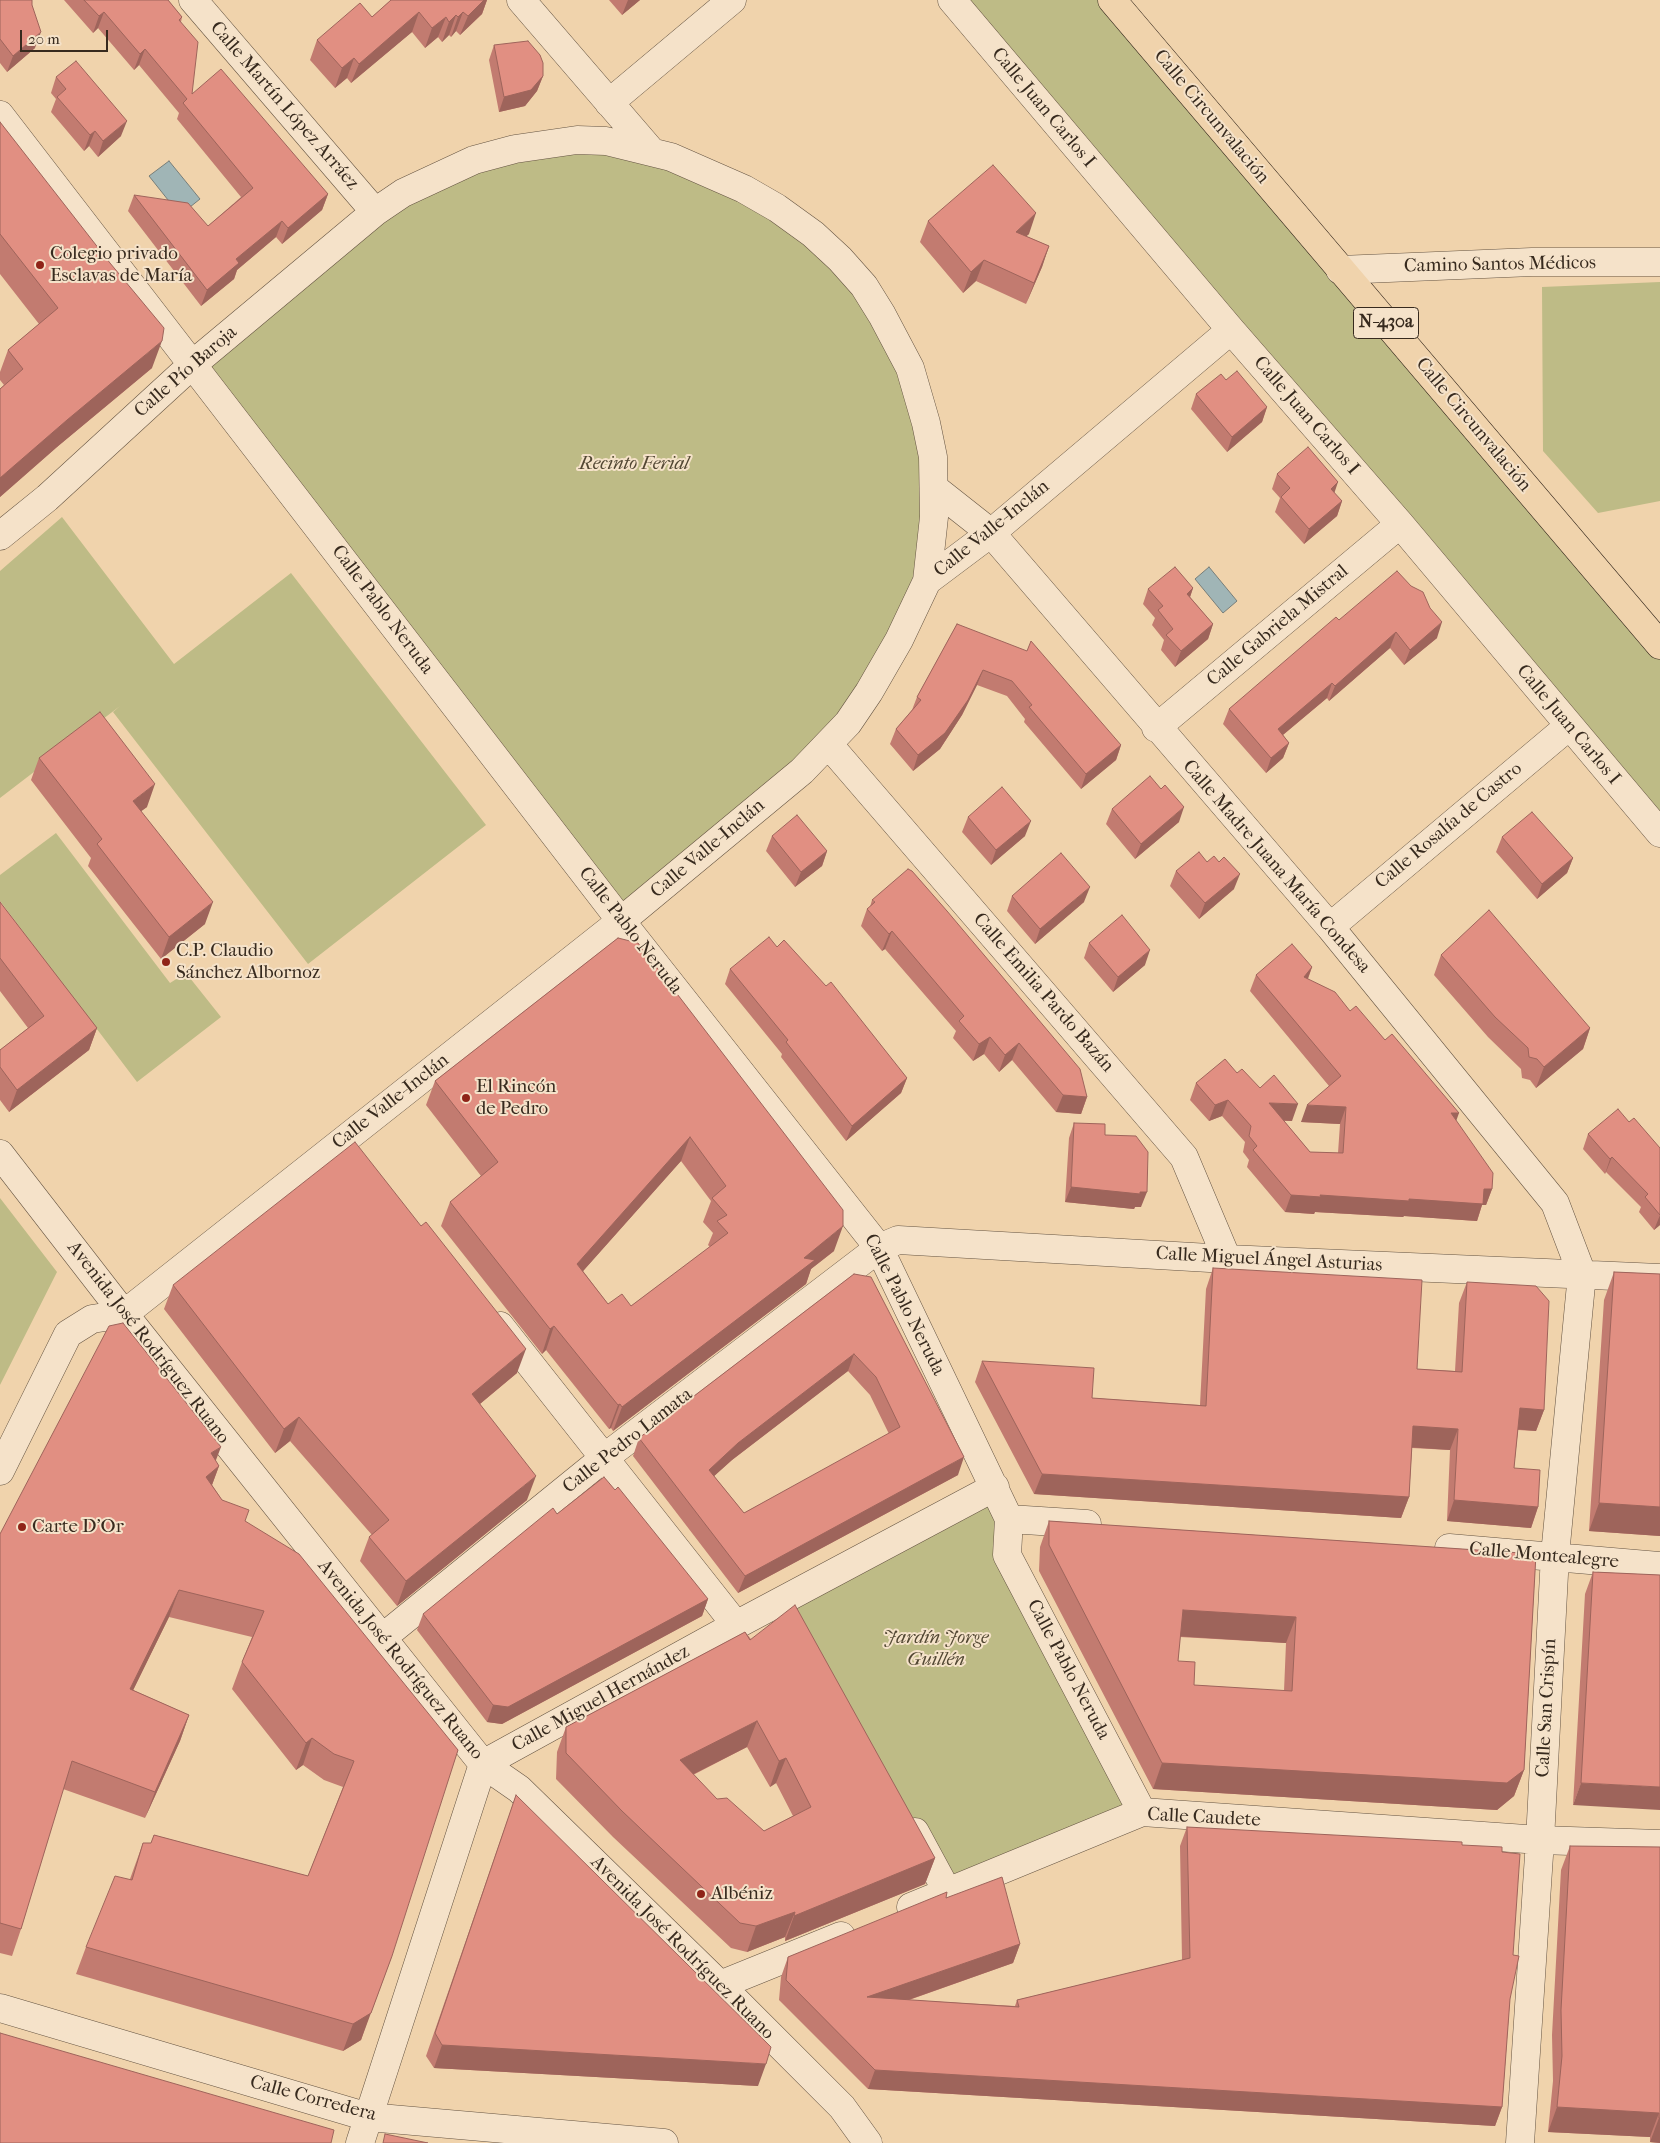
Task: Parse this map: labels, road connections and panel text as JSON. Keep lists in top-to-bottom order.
{
  "streets": {
    "main road": ["Calle Circunvalación", "N-430a"],
    "street": [
      "Calle Martín López Arráez",
      "Calle Juan Carlos I",
      "Camino Santos Médicos",
      "Calle Pío Baroja",
      "Calle Valle-Inclán",
      "Calle Pablo Neruda",
      "Calle Gabriela Mistral",
      "Calle Rosalía de Castro",
      "Calle Madre Juana María Condesa",
      "Calle Emilia Pardo Bazán",
      "Calle Miguel Ángel Asturias",
      "Avenida José Rodríguez Ruano",
      "Calle Pedro Lamata",
      "Calle Montealegre",
      "Calle Miguel Hernández",
      "Calle San Crispín",
      "Calle Caudete",
      "Calle Corredera"
    ]
  },
  "crossings": [
    ["Calle Martín López Arráez", "Calle Pío Baroja"],
    ["Calle Juan Carlos I", "Calle Valle-Inclán"],
    ["Calle Juan Carlos I", "Calle Gabriela Mistral"],
    ["Calle Juan Carlos I", "Calle Rosalía de Castro"],
    ["Calle Circunvalación", "Camino Santos Médicos"],
    ["Calle Pío Baroja", "Calle Valle-Inclán"],
    ["Calle Pío Baroja", "Calle Pablo Neruda"],
    ["Calle Pío Baroja", "Calle Madre Juana María Condesa"],
    ["Calle Valle-Inclán", "Calle Pablo Neruda"],
    ["Calle Valle-Inclán", "Calle Madre Juana María Condesa"],
    ["Calle Valle-Inclán", "Calle Emilia Pardo Bazán"],
    ["Calle Valle-Inclán", "Avenida José Rodríguez Ruano"],
    ["Calle Pablo Neruda", "Calle Miguel Ángel Asturias"],
    ["Calle Pablo Neruda", "Calle Pedro Lamata"],
    ["Calle Pablo Neruda", "Calle Miguel Hernández"],
    ["Calle Pablo Neruda", "Calle Caudete"],
    ["Calle Gabriela Mistral", "Calle Madre Juana María Condesa"],
    ["Calle Rosalía de Castro", "Calle Madre Juana María Condesa"],
    ["Calle Madre Juana María Condesa", "Calle Miguel Ángel Asturias"],
    ["Calle Madre Juana María Condesa", "Calle San Crispín"],
    ["Calle Emilia Pardo Bazán", "Calle Miguel Ángel Asturias"],
    ["Calle Miguel Ángel Asturias", "Calle Pedro Lamata"],
    ["Calle Miguel Ángel Asturias", "Calle San Crispín"],
    ["Avenida José Rodríguez Ruano", "Calle Pedro Lamata"],
    ["Avenida José Rodríguez Ruano", "Calle Miguel Hernández"],
    ["Avenida José Rodríguez Ruano", "Calle Caudete"],
    ["Calle Montealegre", "Calle San Crispín"],
    ["Calle San Crispín", "Calle Caudete"]
  ],
  "parks": ["Recinto Ferial", "Jardín Jorge Guillén"],
  "places": [
    "Colegio privado Esclavas de María",
    "C.P. Claudio Sánchez Albornoz",
    "El Rincón de Pedro",
    "Carte D'Or",
    "Albéniz"
  ],
  "scale_bar": "20 m"
}
